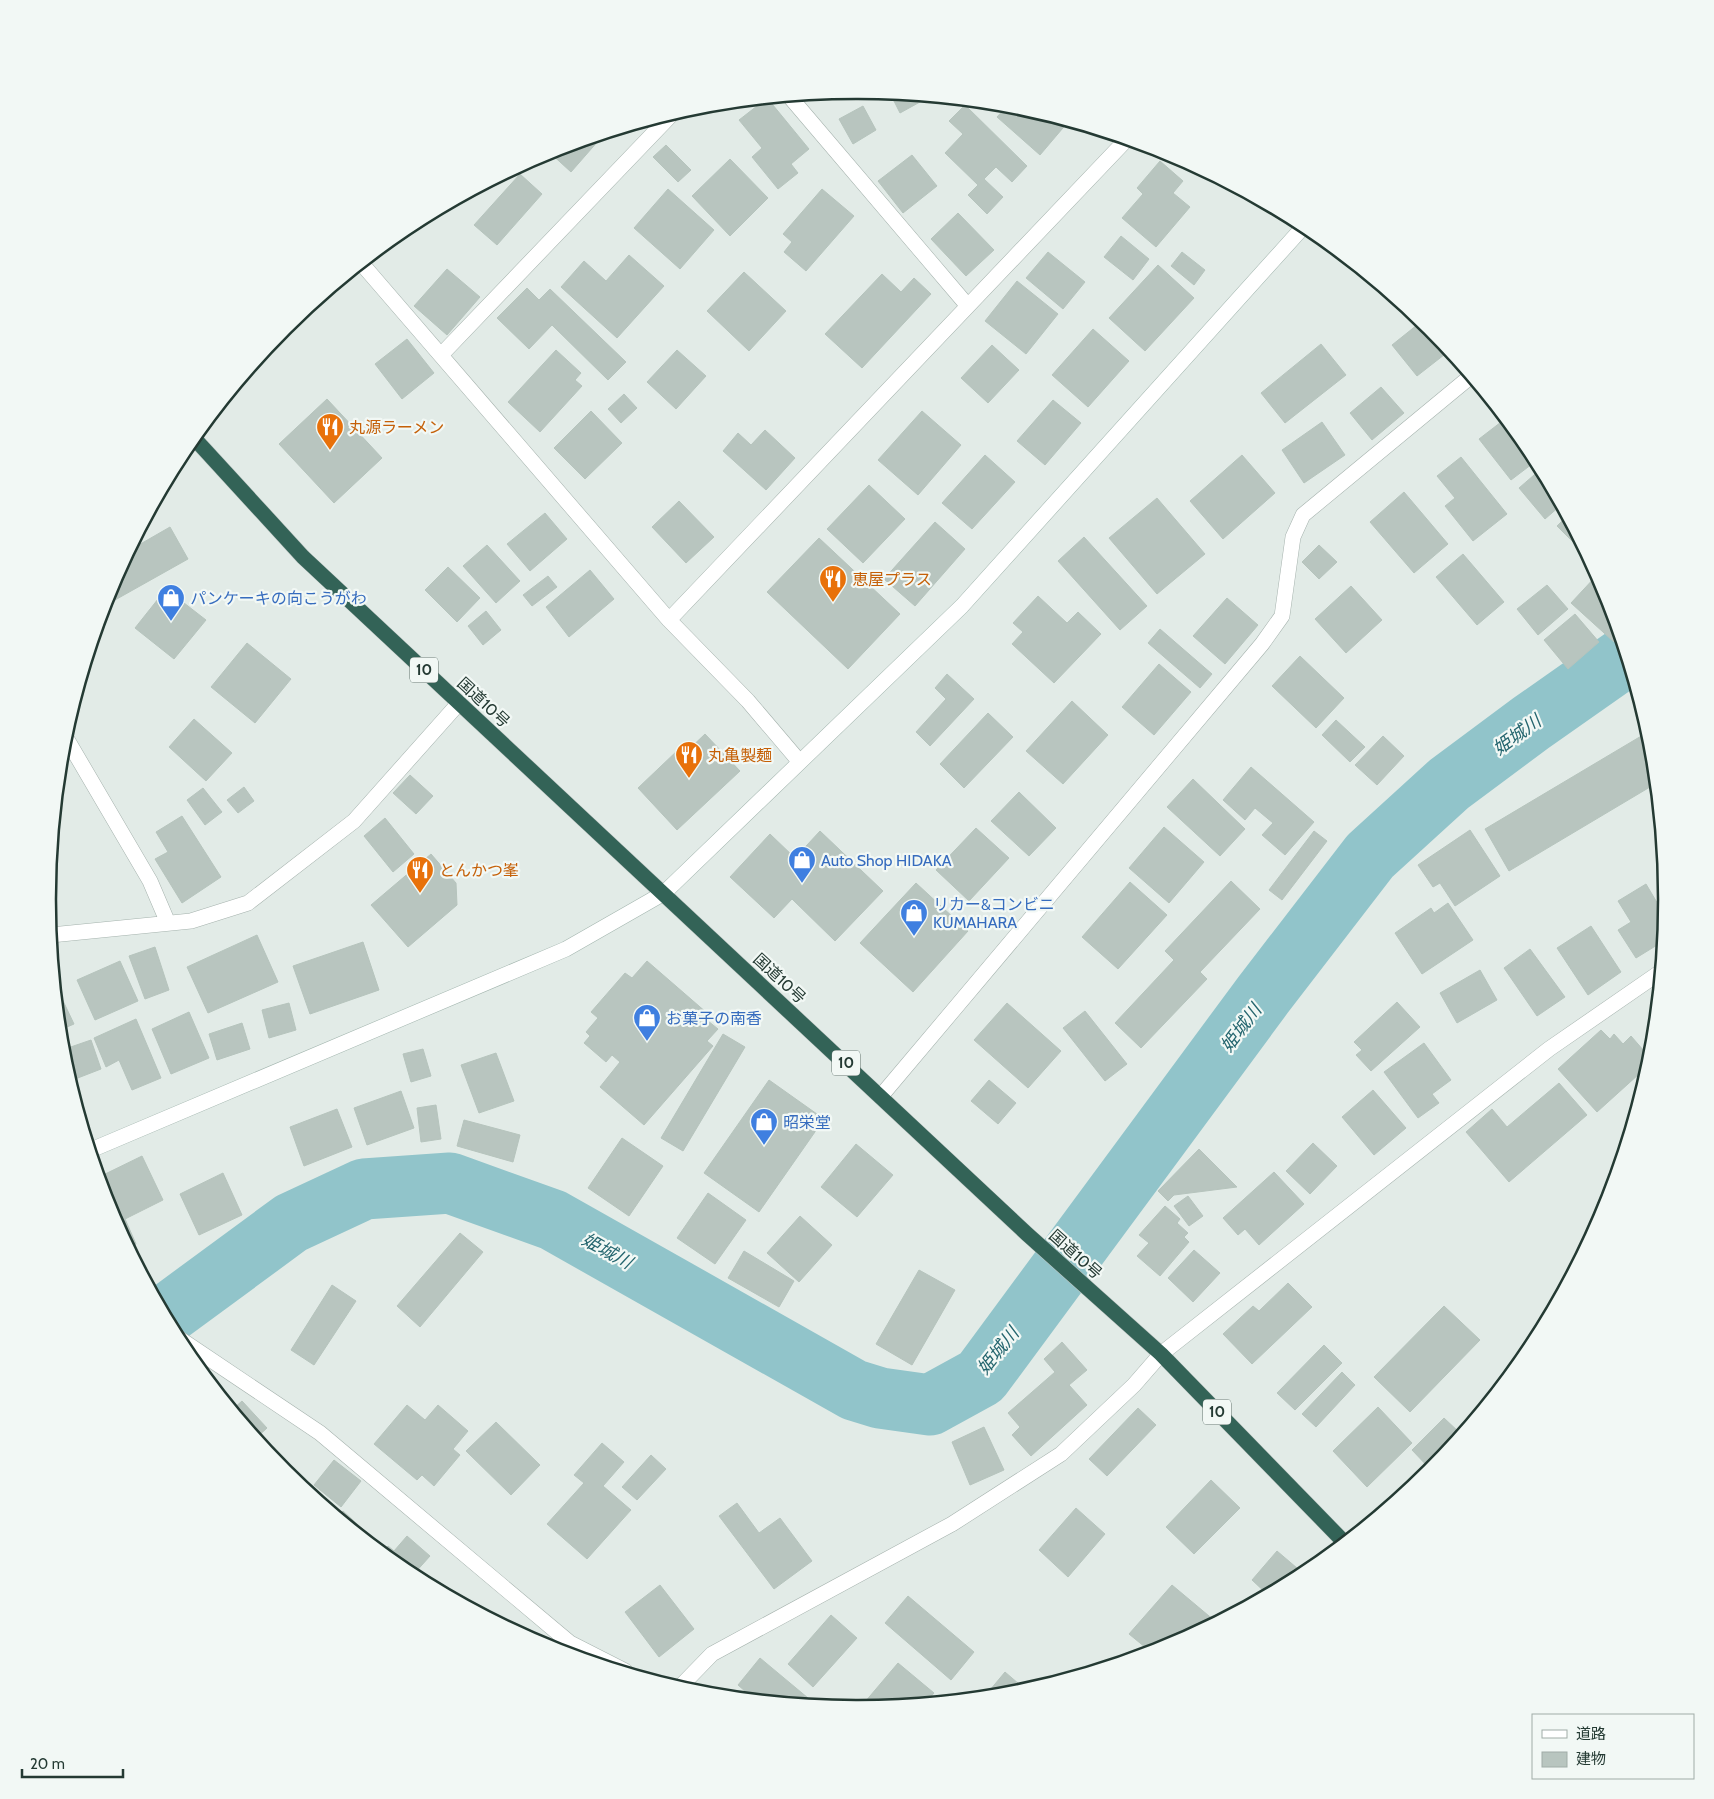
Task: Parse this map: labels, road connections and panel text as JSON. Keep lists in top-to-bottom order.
{
  "streets": {
    "highway": ["10", "国道10号"]
  },
  "water": ["姫城川"],
  "places": {
    "restaurant": [
      "丸源ラーメン",
      "恵屋プラス",
      "丸亀製麺",
      "とんかつ峯"
    ],
    "shop": [
      "パンケーキの向こうがわ",
      "Auto Shop HIDAKA",
      "リカー&コンビニ KUMAHARA",
      "お菓子の南香",
      "昭栄堂"
    ]
  },
  "legend": ["道路", "建物"],
  "scale_bar": "20 m"
}
